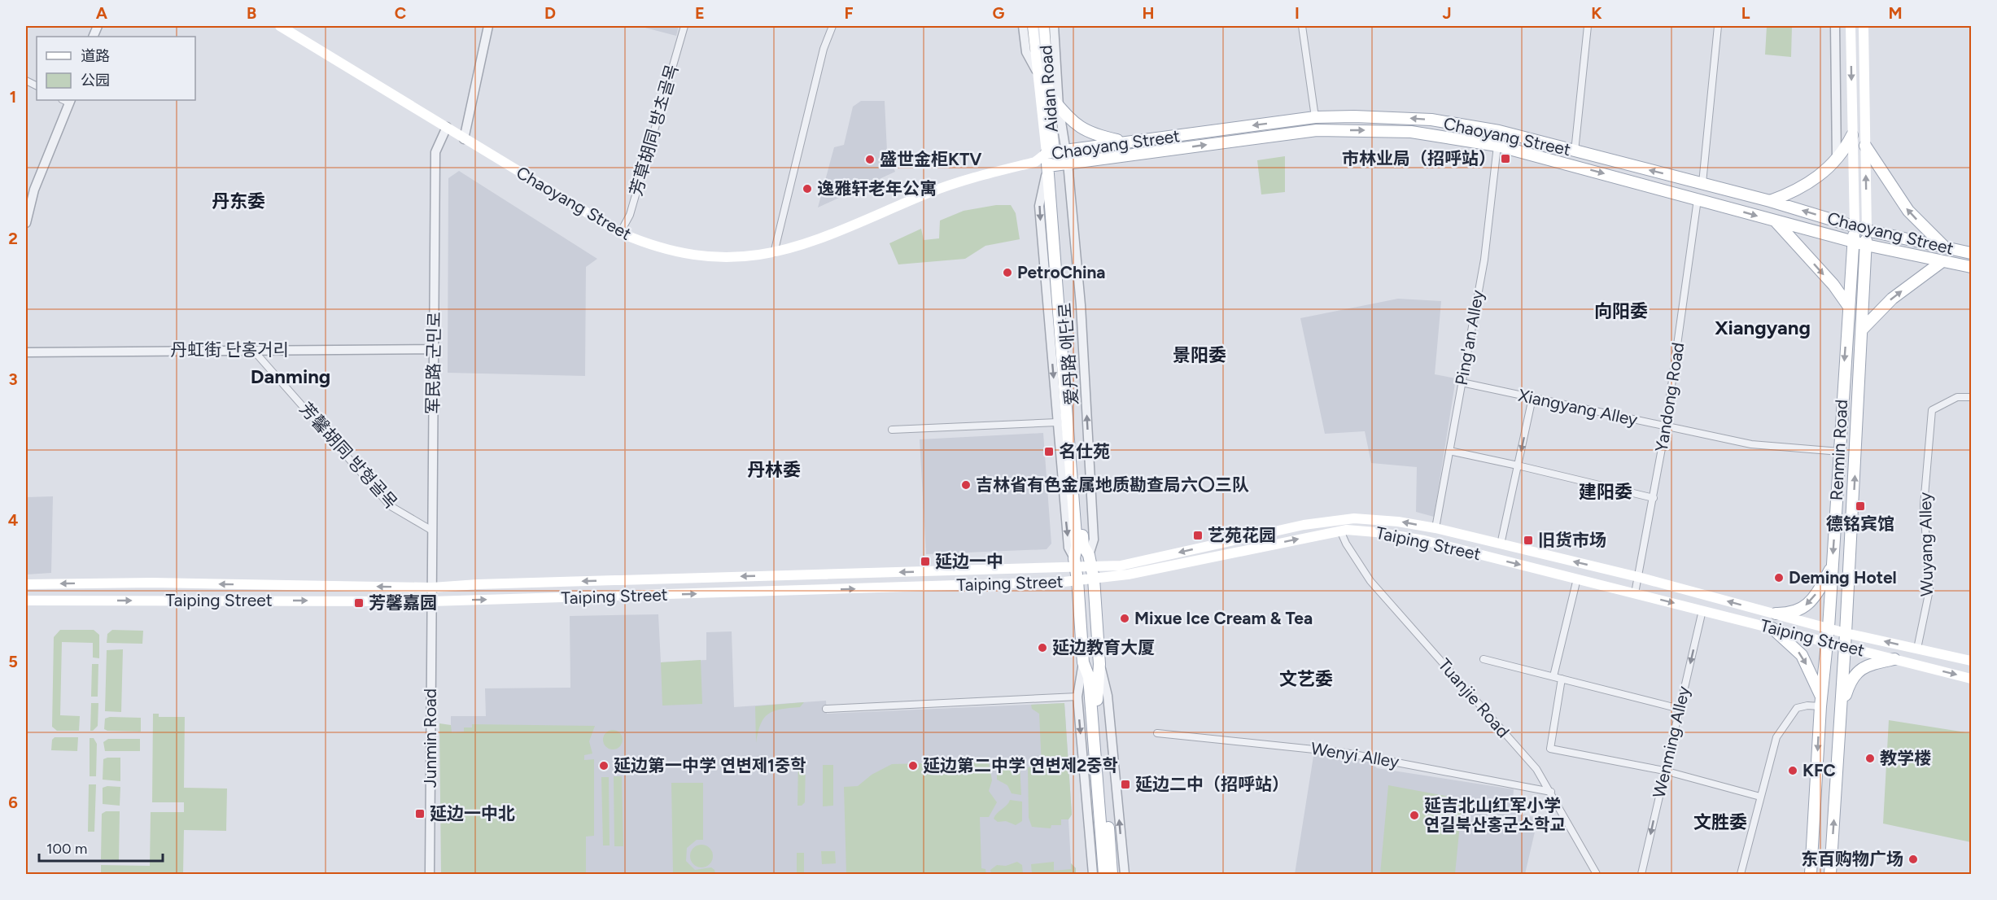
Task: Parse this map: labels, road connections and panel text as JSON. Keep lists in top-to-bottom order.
{
  "streets": {
    "main road": [
      "Aidan Road",
      "Chaoyang Street",
      "爱丹路 애단로",
      "Renmin Road",
      "Taiping Street"
    ],
    "street": [
      "芳草胡同 방초골목",
      "Ping'an Alley",
      "丹虹街 단홍거리",
      "军民路 군민로",
      "Yandong Road",
      "Xiangyang Alley",
      "芳馨胡同 방형골목",
      "Wuyang Alley",
      "Tuanjie Road",
      "Junmin Road",
      "Wenming Alley",
      "Wenyi Alley"
    ]
  },
  "crossings": [
    ["Aidan Road", "Chaoyang Street"],
    ["Aidan Road", "爱丹路 애단로"],
    ["芳草胡同 방초골목", "Chaoyang Street"],
    ["Chaoyang Street", "Ping'an Alley"],
    ["Chaoyang Street", "爱丹路 애단로"],
    ["Chaoyang Street", "军民路 군민로"],
    ["Chaoyang Street", "Yandong Road"],
    ["Chaoyang Street", "Renmin Road"],
    ["Ping'an Alley", "Xiangyang Alley"],
    ["Ping'an Alley", "Taiping Street"],
    ["丹虹街 단홍거리", "军民路 군민로"],
    ["丹虹街 단홍거리", "芳馨胡同 방형골목"],
    ["爱丹路 애단로", "Taiping Street"],
    ["军民路 군민로", "芳馨胡同 방형골목"],
    ["军民路 군민로", "Taiping Street"],
    ["军民路 군민로", "Junmin Road"],
    ["Yandong Road", "Xiangyang Alley"],
    ["Yandong Road", "Taiping Street"],
    ["Xiangyang Alley", "Renmin Road"],
    ["Renmin Road", "Taiping Street"],
    ["Taiping Street", "Wuyang Alley"],
    ["Taiping Street", "Tuanjie Road"],
    ["Taiping Street", "Junmin Road"],
    ["Taiping Street", "Wenming Alley"],
    ["Tuanjie Road", "Wenyi Alley"]
  ],
  "one_way": ["Wenming Alley"],
  "districts": [
    "丹东委",
    "向阳委",
    "Xiangyang",
    "景阳委",
    "Danming",
    "丹林委",
    "建阳委",
    "文艺委",
    "文胜委"
  ],
  "places": {
    "transit": [
      "市林业局（招呼站）",
      "名仕苑",
      "德铭宾馆",
      "艺苑花园",
      "旧货市场",
      "延边一中",
      "芳馨嘉园",
      "延边二中（招呼站）",
      "延边一中北"
    ],
    "other": [
      "盛世金柜KTV",
      "逸雅轩老年公寓",
      "PetroChina",
      "吉林省有色金属地质勘查局六〇三队",
      "Deming Hotel",
      "Mixue Ice Cream & Tea",
      "延边教育大厦",
      "教学楼",
      "延边第一中学 연변제1중학",
      "延边第二中学 연변제2중학",
      "KFC",
      "延吉北山红军小学 연길북산홍군소학교",
      "东百购物广场"
    ]
  },
  "legend": ["道路", "公园"],
  "scale_bar": "100 m",
  "grid": {
    "columns": [
      "A",
      "B",
      "C",
      "D",
      "E",
      "F",
      "G",
      "H",
      "I",
      "J",
      "K",
      "L",
      "M"
    ],
    "rows": [
      "1",
      "2",
      "3",
      "4",
      "5",
      "6"
    ]
  }
}
